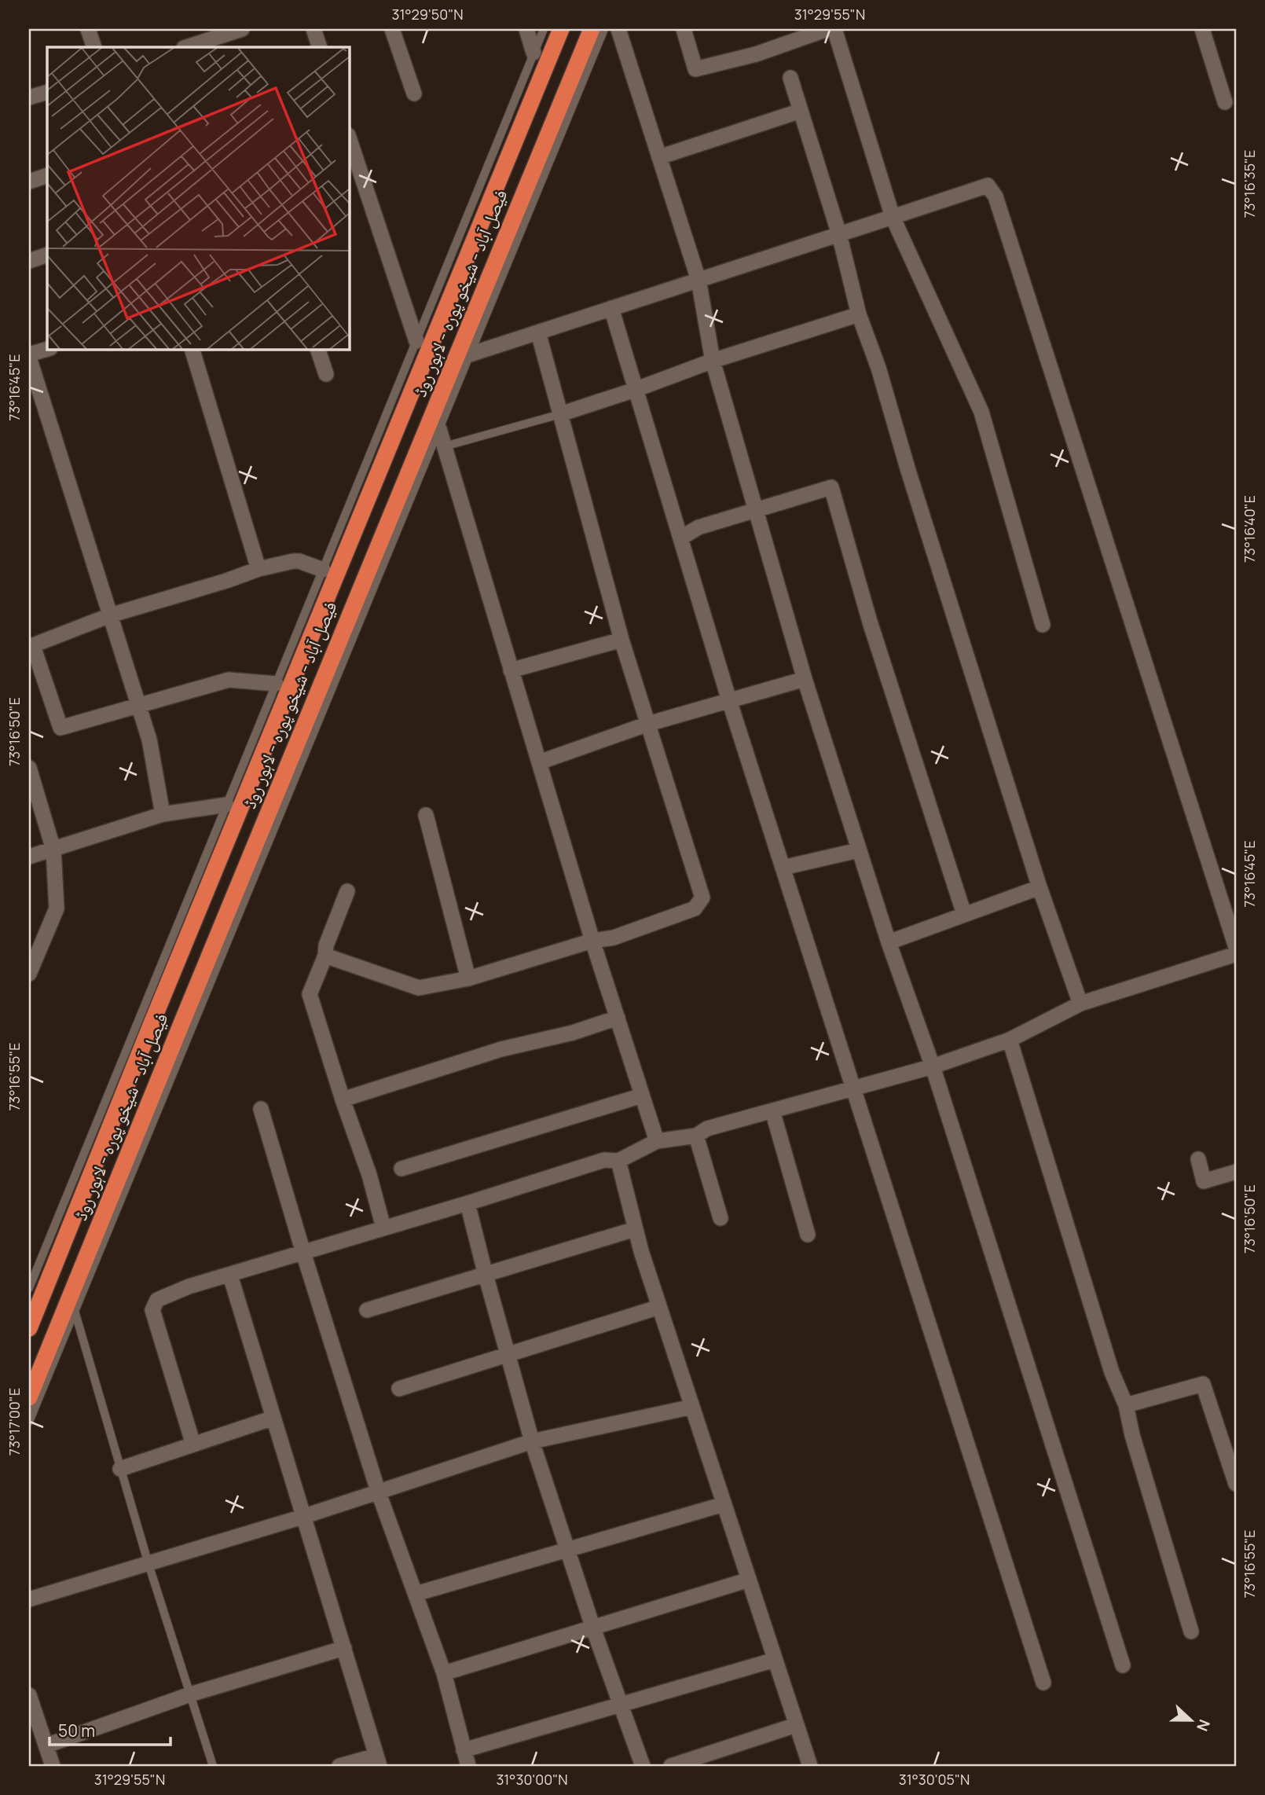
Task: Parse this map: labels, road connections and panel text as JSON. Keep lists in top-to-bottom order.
{
  "streets": {
    "highway": ["فیصل آباد - شیخو پورہ - لاہور روڈ"]
  },
  "scale_bar": "50 m",
  "north": "right",
  "coordinates": [
    "31°29'50\"N",
    "31°29'55\"N",
    "73°16'35\"E",
    "73°16'45\"E",
    "73°16'40\"E",
    "73°16'50\"E",
    "73°16'55\"E",
    "73°17'00\"E",
    "31°30'00\"N",
    "31°30'05\"N"
  ]
}
